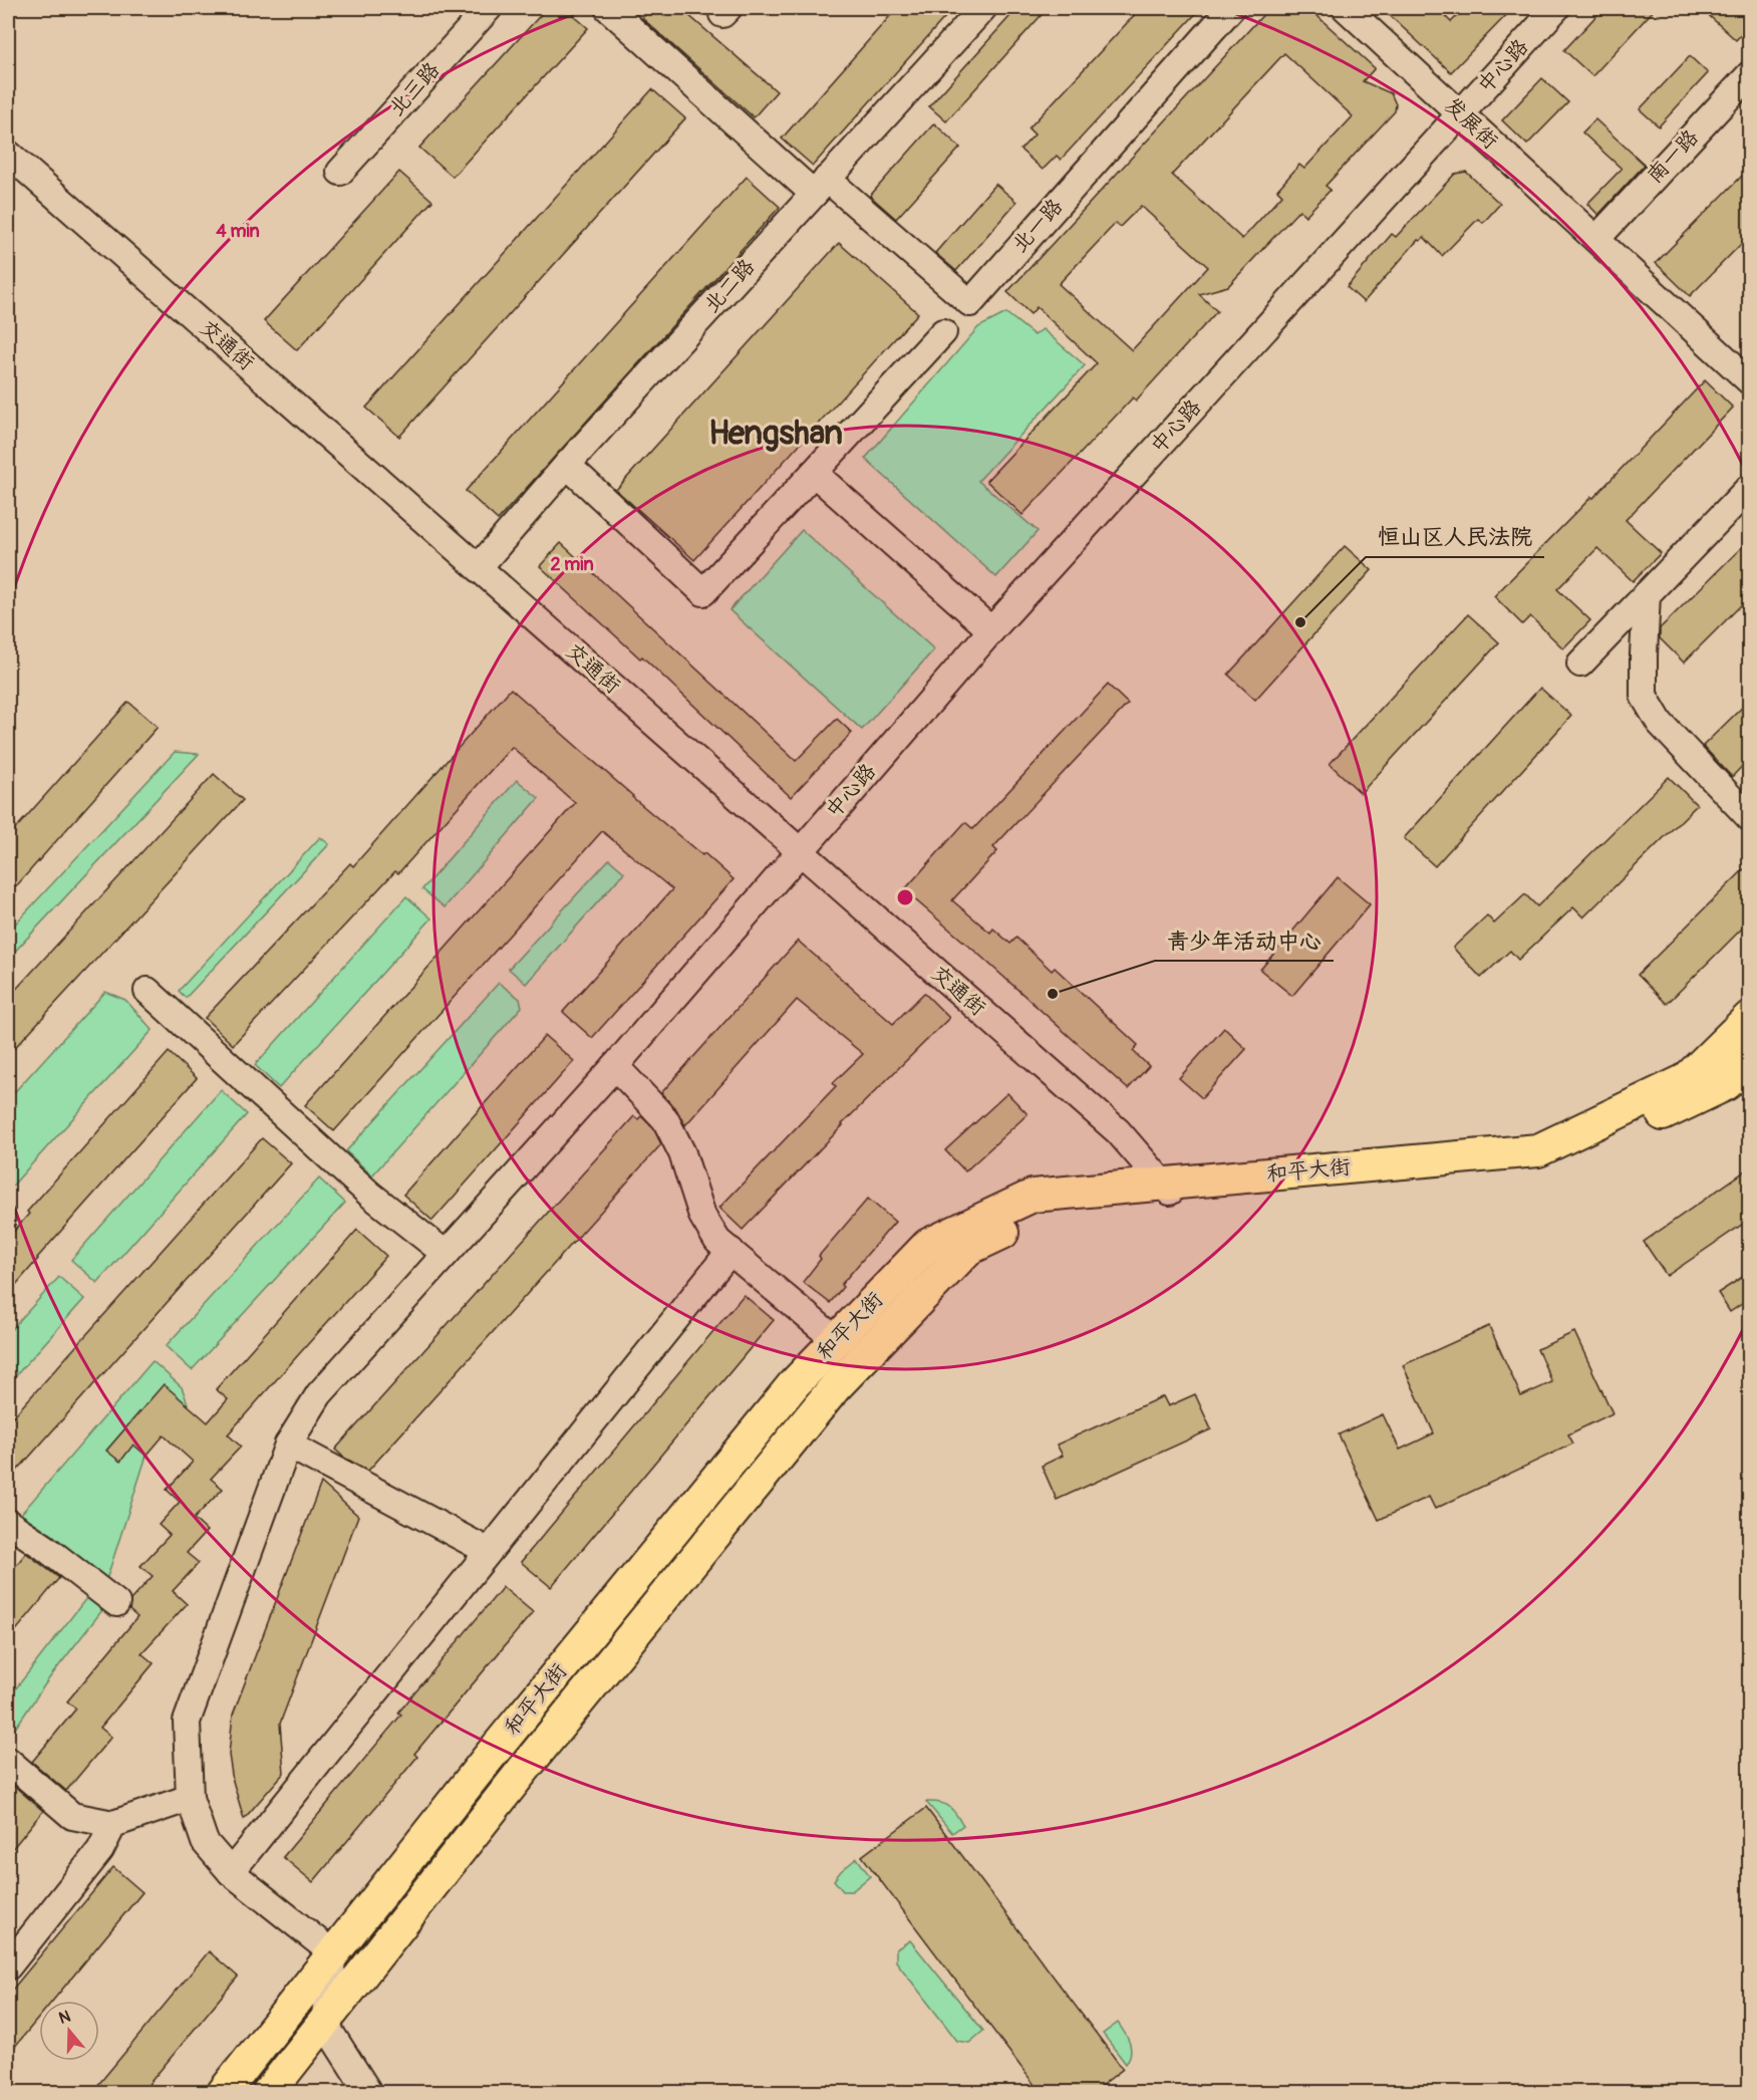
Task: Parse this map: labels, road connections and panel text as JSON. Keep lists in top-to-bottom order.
{
  "streets": {
    "main road": ["和平大街"],
    "street": [
      "中心路",
      "北三路",
      "发展街",
      "南一路",
      "北一路",
      "北二路",
      "交通街"
    ]
  },
  "crossings": [
    ["中心路", "发展街"],
    ["中心路", "交通街"],
    ["中心路", "和平大街"],
    ["发展街", "南一路"],
    ["北一路", "北二路"],
    ["北二路", "交通街"],
    ["交通街", "和平大街"]
  ],
  "districts": ["Hengshan"],
  "places": ["恒山区人民法院", "青少年活动中心"],
  "north": "top",
  "rings": ["4 min", "2 min"]
}
